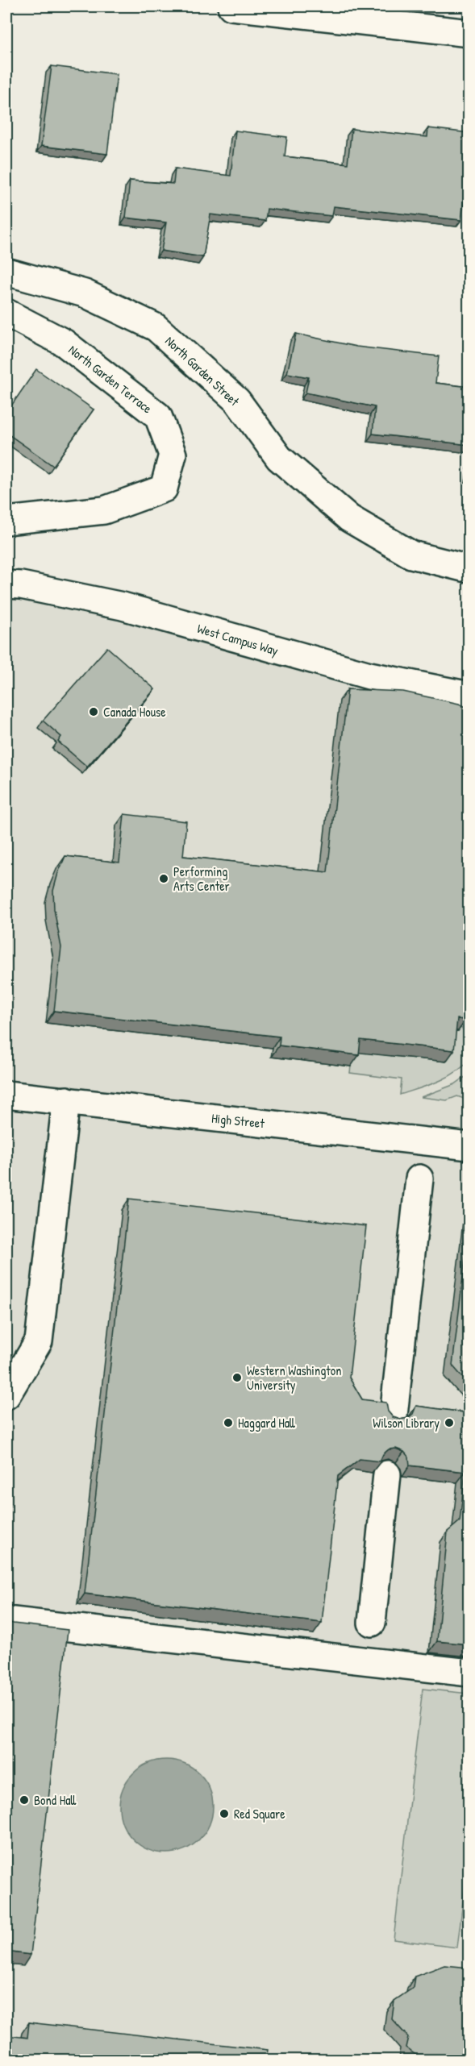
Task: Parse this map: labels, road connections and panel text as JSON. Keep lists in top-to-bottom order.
{
  "streets": {
    "street": [
      "North Garden Street",
      "North Garden Terrace",
      "West Campus Way",
      "High Street"
    ]
  },
  "places": [
    "Canada House",
    "Performing Arts Center",
    "Western Washington University",
    "Haggard Hall",
    "Wilson Library",
    "Bond Hall",
    "Red Square"
  ]
}
